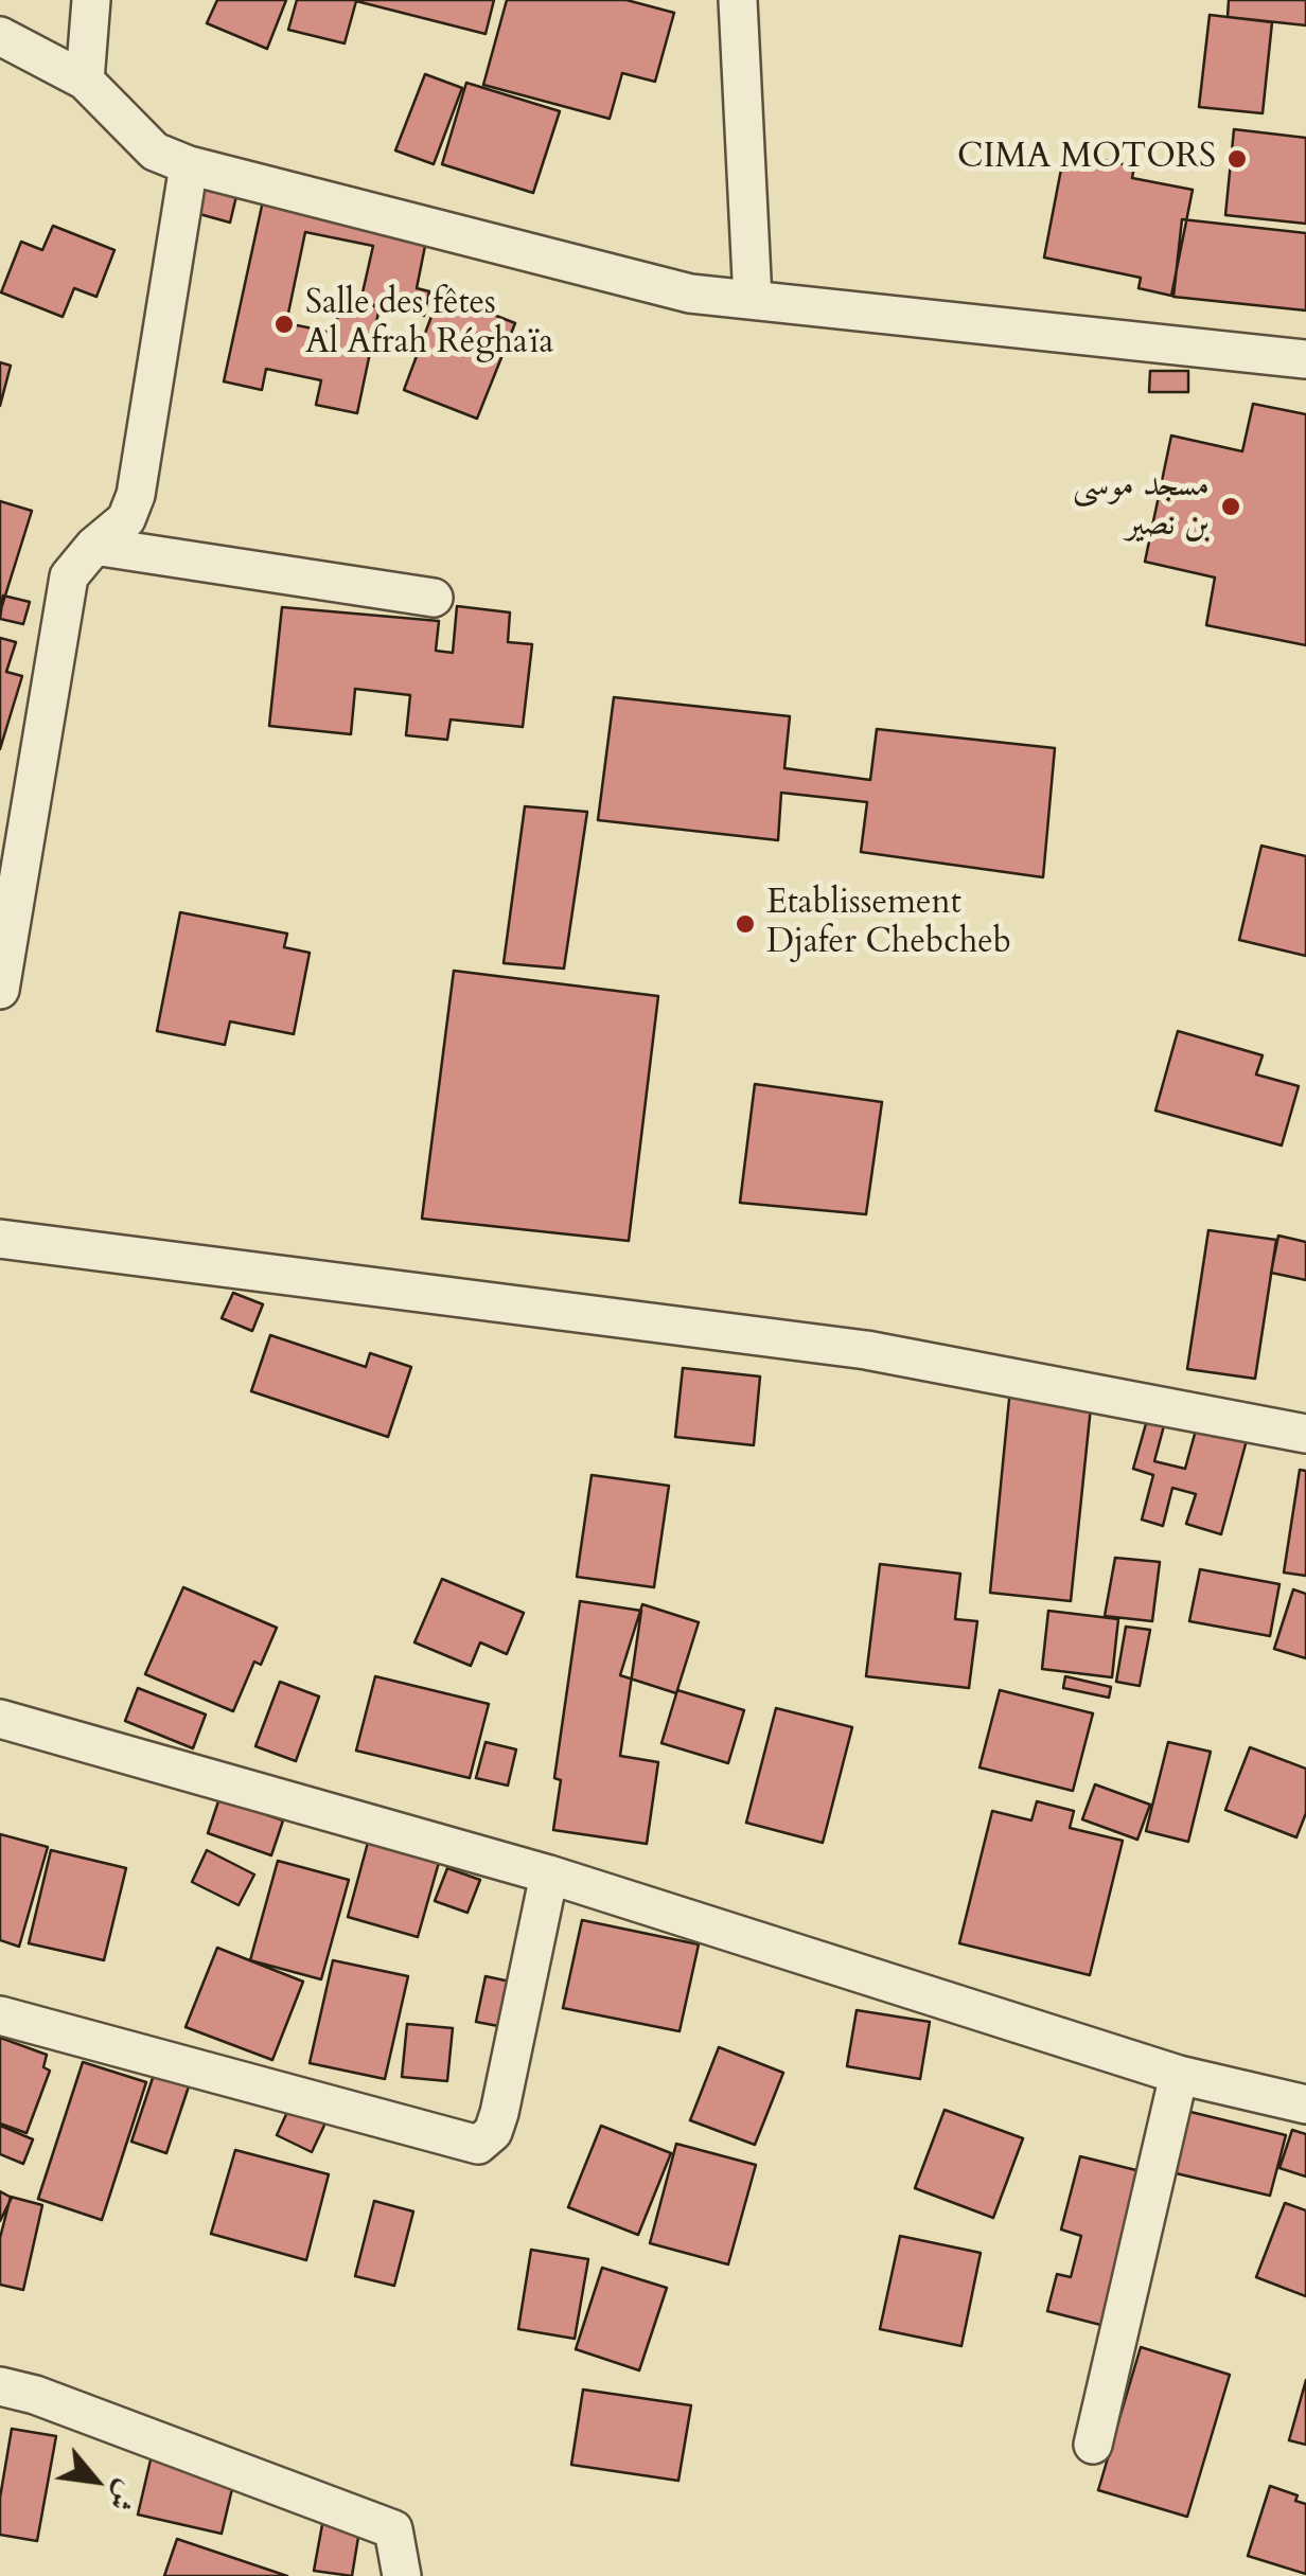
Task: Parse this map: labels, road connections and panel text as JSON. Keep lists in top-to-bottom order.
{
  "places": [
    "CIMA MOTORS",
    "Salle des fêtes Al Afrah Réghaïa",
    "مسجد موسى بن نصير",
    "Etablissement Djafer Chebcheb"
  ],
  "north": "bottom right"
}
